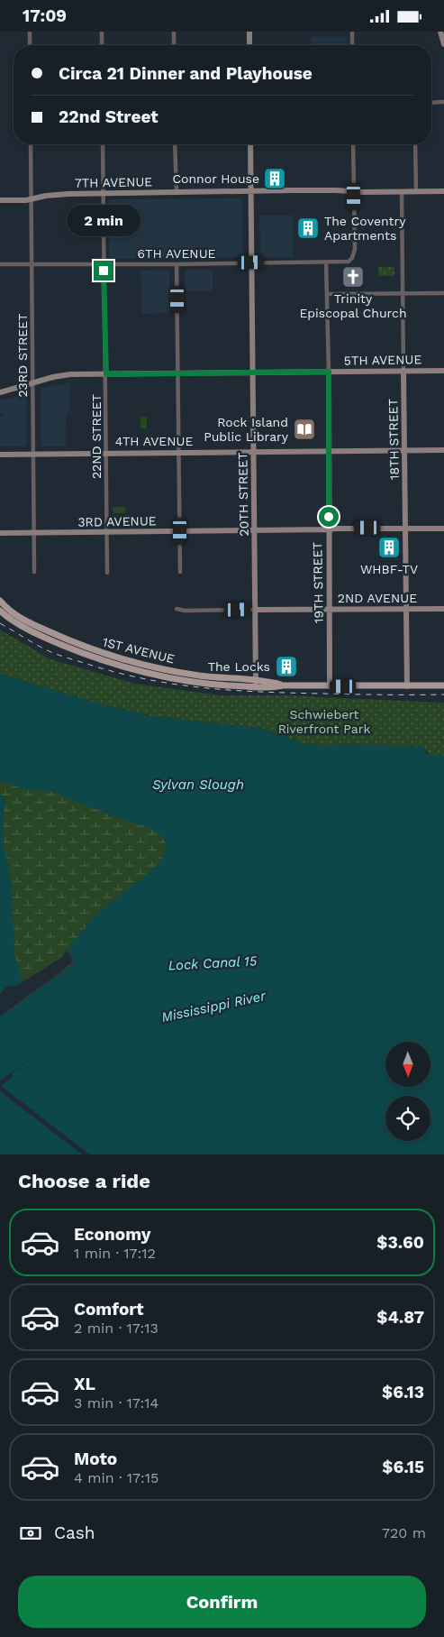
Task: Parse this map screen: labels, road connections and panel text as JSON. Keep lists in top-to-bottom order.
{
  "streets": {
    "main road": ["1ST AVENUE"],
    "street": [
      "7TH AVENUE",
      "6TH AVENUE",
      "23RD STREET",
      "5TH AVENUE",
      "22ND STREET",
      "18TH STREET",
      "4TH AVENUE",
      "20TH STREET",
      "3RD AVENUE",
      "19TH STREET",
      "2ND AVENUE"
    ]
  },
  "crossings": [
    ["7TH AVENUE", "6TH AVENUE"],
    ["7TH AVENUE", "23RD STREET"],
    ["7TH AVENUE", "22ND STREET"],
    ["7TH AVENUE", "18TH STREET"],
    ["7TH AVENUE", "20TH STREET"],
    ["6TH AVENUE", "23RD STREET"],
    ["6TH AVENUE", "22ND STREET"],
    ["6TH AVENUE", "20TH STREET"],
    ["6TH AVENUE", "19TH STREET"],
    ["23RD STREET", "5TH AVENUE"],
    ["23RD STREET", "4TH AVENUE"],
    ["23RD STREET", "3RD AVENUE"],
    ["5TH AVENUE", "22ND STREET"],
    ["5TH AVENUE", "18TH STREET"],
    ["5TH AVENUE", "20TH STREET"],
    ["5TH AVENUE", "19TH STREET"],
    ["22ND STREET", "4TH AVENUE"],
    ["22ND STREET", "3RD AVENUE"],
    ["18TH STREET", "4TH AVENUE"],
    ["18TH STREET", "3RD AVENUE"],
    ["18TH STREET", "2ND AVENUE"],
    ["18TH STREET", "1ST AVENUE"],
    ["4TH AVENUE", "20TH STREET"],
    ["4TH AVENUE", "19TH STREET"],
    ["20TH STREET", "3RD AVENUE"],
    ["20TH STREET", "2ND AVENUE"],
    ["20TH STREET", "1ST AVENUE"],
    ["3RD AVENUE", "19TH STREET"],
    ["19TH STREET", "2ND AVENUE"],
    ["19TH STREET", "1ST AVENUE"]
  ],
  "water": ["Sylvan Slough", "Lock Canal 15", "Mississippi River"],
  "parks": ["Schwiebert Riverfront Park"],
  "places": {
    "building": [
      "Connor House",
      "The Coventry Apartments",
      "WHBF-TV",
      "The Locks"
    ],
    "church": ["Trinity Episcopal Church"],
    "library": ["Rock Island Public Library"]
  },
  "north": "bottom",
  "page": {
    "status": "17:09",
    "banner": ["Circa 21 Dinner and Playhouse", "22nd Street"],
    "bubble": "2 min",
    "heading": "Choose a ride",
    "list": [
      {
        "name": "Economy",
        "note": "1 min · 17:12",
        "value": "$3.60"
      },
      {
        "name": "Comfort",
        "note": "2 min · 17:13",
        "value": "$4.87"
      },
      {
        "name": "XL",
        "note": "3 min · 17:14",
        "value": "$6.13"
      },
      {
        "name": "Moto",
        "note": "4 min · 17:15",
        "value": "$6.15"
      }
    ],
    "pay": ["Cash", "720 m"],
    "buttons": "Confirm"
  }
}
